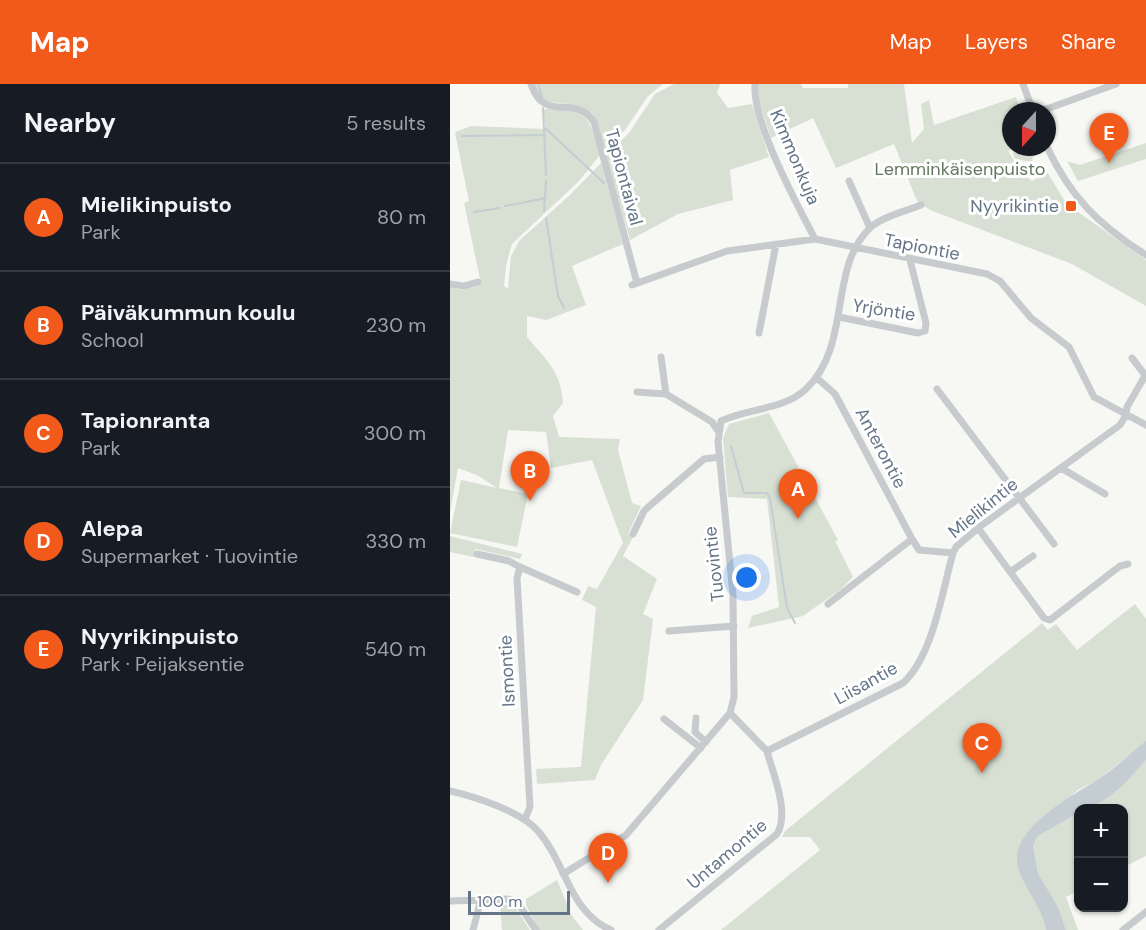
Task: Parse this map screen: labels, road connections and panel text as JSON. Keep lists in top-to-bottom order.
{
  "streets": {
    "street": [
      "Kimmonkuja",
      "Tapiontaival",
      "Tapiontie",
      "Yrjöntie",
      "Anterontie",
      "Mielikintie",
      "Tuovintie",
      "Ismontie",
      "Liisantie",
      "Untamontie"
    ]
  },
  "crossings": [
    ["Kimmonkuja", "Tapiontie"],
    ["Tapiontaival", "Tapiontie"],
    ["Tapiontie", "Yrjöntie"],
    ["Tapiontie", "Mielikintie"],
    ["Anterontie", "Mielikintie"],
    ["Mielikintie", "Liisantie"],
    ["Liisantie", "Untamontie"]
  ],
  "parks": ["Lemminkäisenpuisto"],
  "places": {
    "transit": ["Nyyrikintie"]
  },
  "scale_bar": "100 m",
  "north": "bottom",
  "page": {
    "header": "Map",
    "nav": ["Map", "Layers", "Share"],
    "heading": ["Nearby", "5 results"],
    "pins": [
      "E",
      "B",
      "A",
      "C",
      "D"
    ],
    "list": [
      {
        "mark": "A",
        "name": "Mielikinpuisto",
        "note": "Park",
        "value": "80 m"
      },
      {
        "mark": "B",
        "name": "Päiväkummun koulu",
        "note": "School",
        "value": "230 m"
      },
      {
        "mark": "C",
        "name": "Tapionranta",
        "note": "Park",
        "value": "300 m"
      },
      {
        "mark": "D",
        "name": "Alepa",
        "note": "Supermarket · Tuovintie",
        "value": "330 m"
      },
      {
        "mark": "E",
        "name": "Nyyrikinpuisto",
        "note": "Park · Peijaksentie",
        "value": "540 m"
      }
    ],
    "map_buttons": ["+", "−"],
    "scale": "100 m"
  }
}
